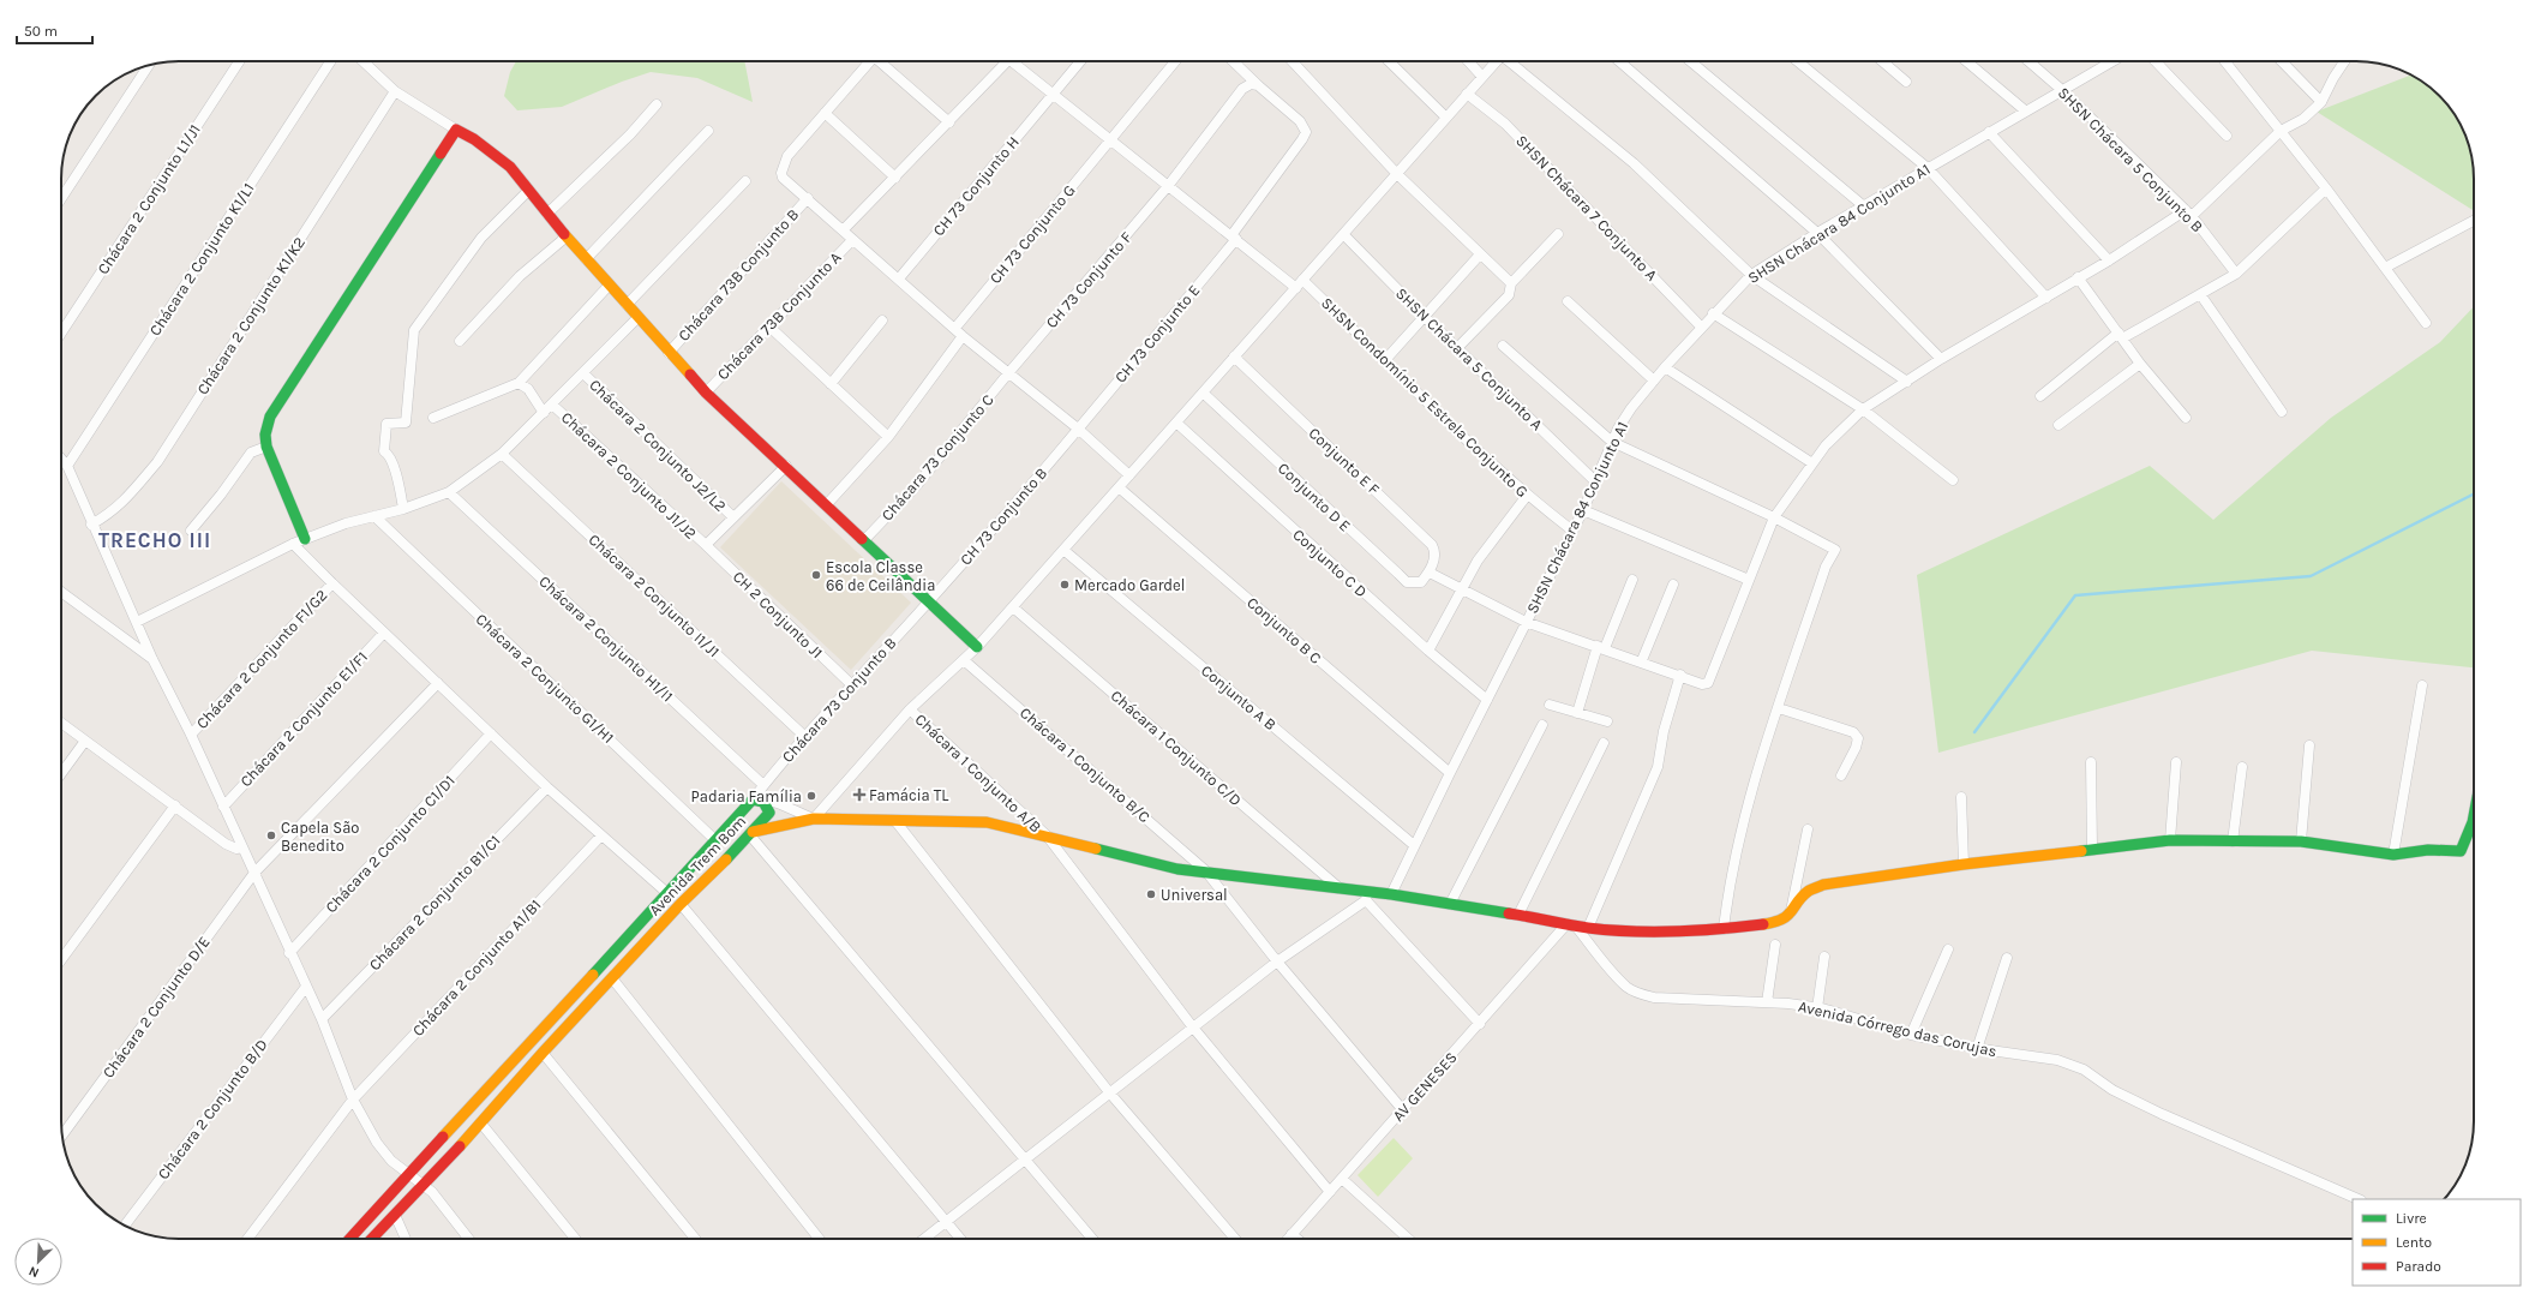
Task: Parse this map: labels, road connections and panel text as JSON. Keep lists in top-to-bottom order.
{
  "streets": {
    "street": [
      "SHSN Chácara 5 Conjunto B",
      "CH 73 Conjunto H",
      "Chácara 2 Conjunto L1/J1",
      "SHSN Chácara 7 Conjunto A",
      "SHSN Chácara 84 Conjunto A1",
      "CH 73 Conjunto G",
      "Chácara 2 Conjunto K1/L1",
      "Chácara 73B Conjunto B",
      "CH 73 Conjunto F",
      "Chácara 2 Conjunto K1/K2",
      "Chácara 73B Conjunto A",
      "CH 73 Conjunto E",
      "SHSN Chácara 5 Conjunto A",
      "SHSN Condomínio 5 Estrela Conjunto G",
      "Chácara 2 Conjunto J2/L2",
      "Chácara 73 Conjunto C",
      "Conjunto E F",
      "Chácara 2 Conjunto J1/J2",
      "Conjunto D E",
      "CH 73 Conjunto B",
      "Conjunto C D",
      "Chácara 2 Conjunto I1/J1",
      "CH 2 Conjunto J1",
      "Conjunto B C",
      "Chácara 2 Conjunto H1/I1",
      "Chácara 2 Conjunto F1/G2",
      "Chácara 2 Conjunto G1/H1",
      "Conjunto A B",
      "Chácara 73 Conjunto B",
      "Chácara 2 Conjunto E1/F1",
      "Chácara 1 Conjunto C/D",
      "Chácara 1 Conjunto B/C",
      "Chácara 1 Conjunto A/B",
      "Chácara 2 Conjunto C1/D1",
      "Avenida Trem Bom",
      "Chácara 2 Conjunto B1/C1",
      "Chácara 2 Conjunto A1/B1",
      "Chácara 2 Conjunto D/E",
      "Avenida Córrego das Corujas",
      "AV GENESES",
      "Chácara 2 Conjunto B/D"
    ]
  },
  "crossings": [
    ["SHSN Chácara 5 Conjunto B", "SHSN Chácara 84 Conjunto A1"],
    ["CH 73 Conjunto H", "SHSN Condomínio 5 Estrela Conjunto G"],
    ["SHSN Chácara 7 Conjunto A", "SHSN Chácara 84 Conjunto A1"],
    ["SHSN Chácara 84 Conjunto A1", "SHSN Chácara 5 Conjunto A"],
    ["SHSN Chácara 84 Conjunto A1", "SHSN Condomínio 5 Estrela Conjunto G"],
    ["SHSN Chácara 84 Conjunto A1", "Conjunto C D"],
    ["SHSN Chácara 84 Conjunto A1", "Conjunto B C"],
    ["SHSN Chácara 84 Conjunto A1", "Conjunto A B"],
    ["CH 73 Conjunto G", "SHSN Condomínio 5 Estrela Conjunto G"],
    ["CH 73 Conjunto F", "CH 73 Conjunto E"],
    ["CH 73 Conjunto F", "SHSN Condomínio 5 Estrela Conjunto G"],
    ["CH 73 Conjunto F", "Chácara 73 Conjunto C"],
    ["CH 73 Conjunto E", "SHSN Condomínio 5 Estrela Conjunto G"],
    ["CH 73 Conjunto E", "CH 73 Conjunto B"],
    ["Conjunto E F", "Conjunto D E"],
    ["Chácara 2 Conjunto J1/J2", "CH 2 Conjunto J1"],
    ["CH 73 Conjunto B", "Chácara 73 Conjunto B"],
    ["Chácara 2 Conjunto I1/J1", "Chácara 73 Conjunto B"],
    ["CH 2 Conjunto J1", "Chácara 73 Conjunto B"],
    ["Chácara 2 Conjunto H1/I1", "Chácara 73 Conjunto B"],
    ["Chácara 2 Conjunto G1/H1", "Avenida Trem Bom"],
    ["Chácara 73 Conjunto B", "Avenida Trem Bom"],
    ["Chácara 1 Conjunto B/C", "AV GENESES"],
    ["Chácara 1 Conjunto A/B", "AV GENESES"],
    ["Avenida Córrego das Corujas", "AV GENESES"]
  ],
  "districts": ["TRECHO III"],
  "places": {
    "other": [
      "Escola Classe 66 de Ceilândia",
      "Mercado Gardel",
      "Padaria Família",
      "Capela São Benedito",
      "Universal"
    ],
    "health": ["Famácia TL"]
  },
  "legend": ["Livre", "Lento", "Parado"],
  "scale_bar": "50 m",
  "north": "bottom left"
}
